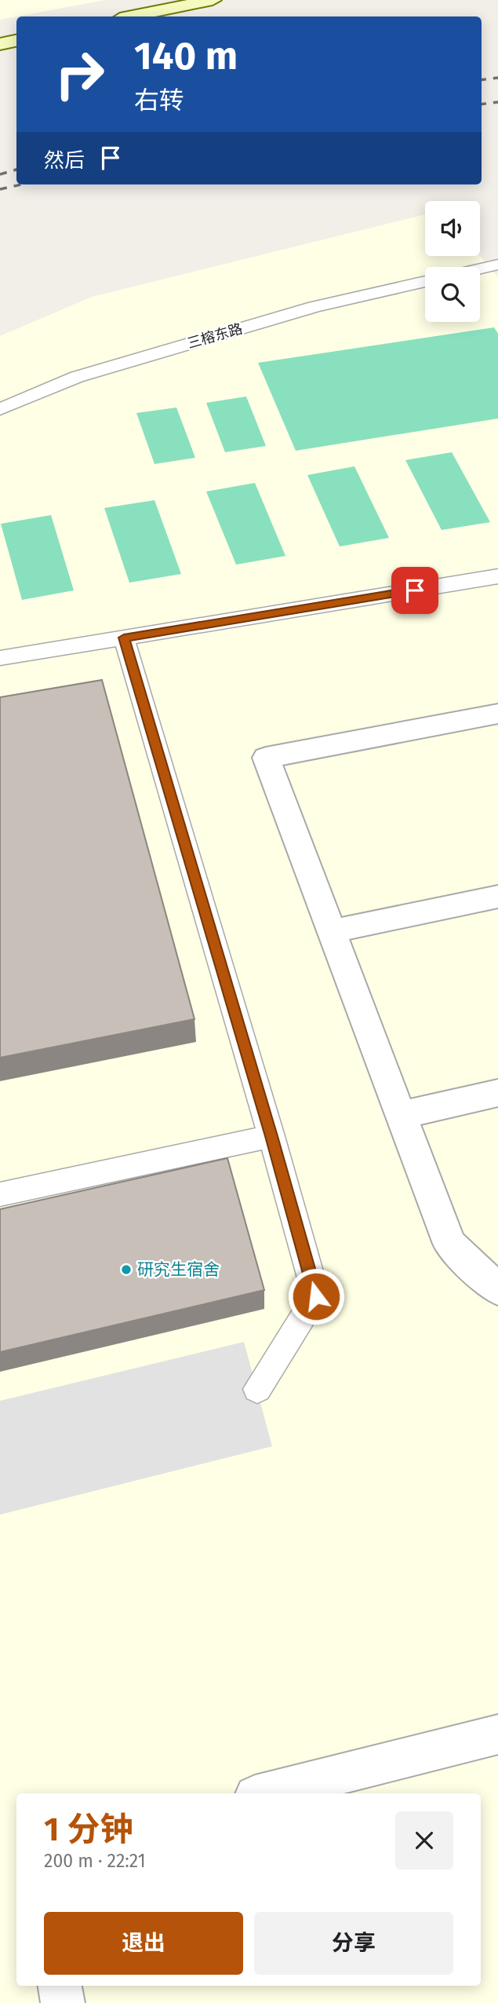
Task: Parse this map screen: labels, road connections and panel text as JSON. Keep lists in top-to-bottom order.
{
  "streets": {
    "lane": ["三榕东路"]
  },
  "places": ["研究生宿舍"],
  "page": {
    "turn": ["140 m", "右转"],
    "then": "然后",
    "heading": ["1 分钟", "200 m · 22:21"],
    "buttons": ["退出", "分享"]
  }
}
